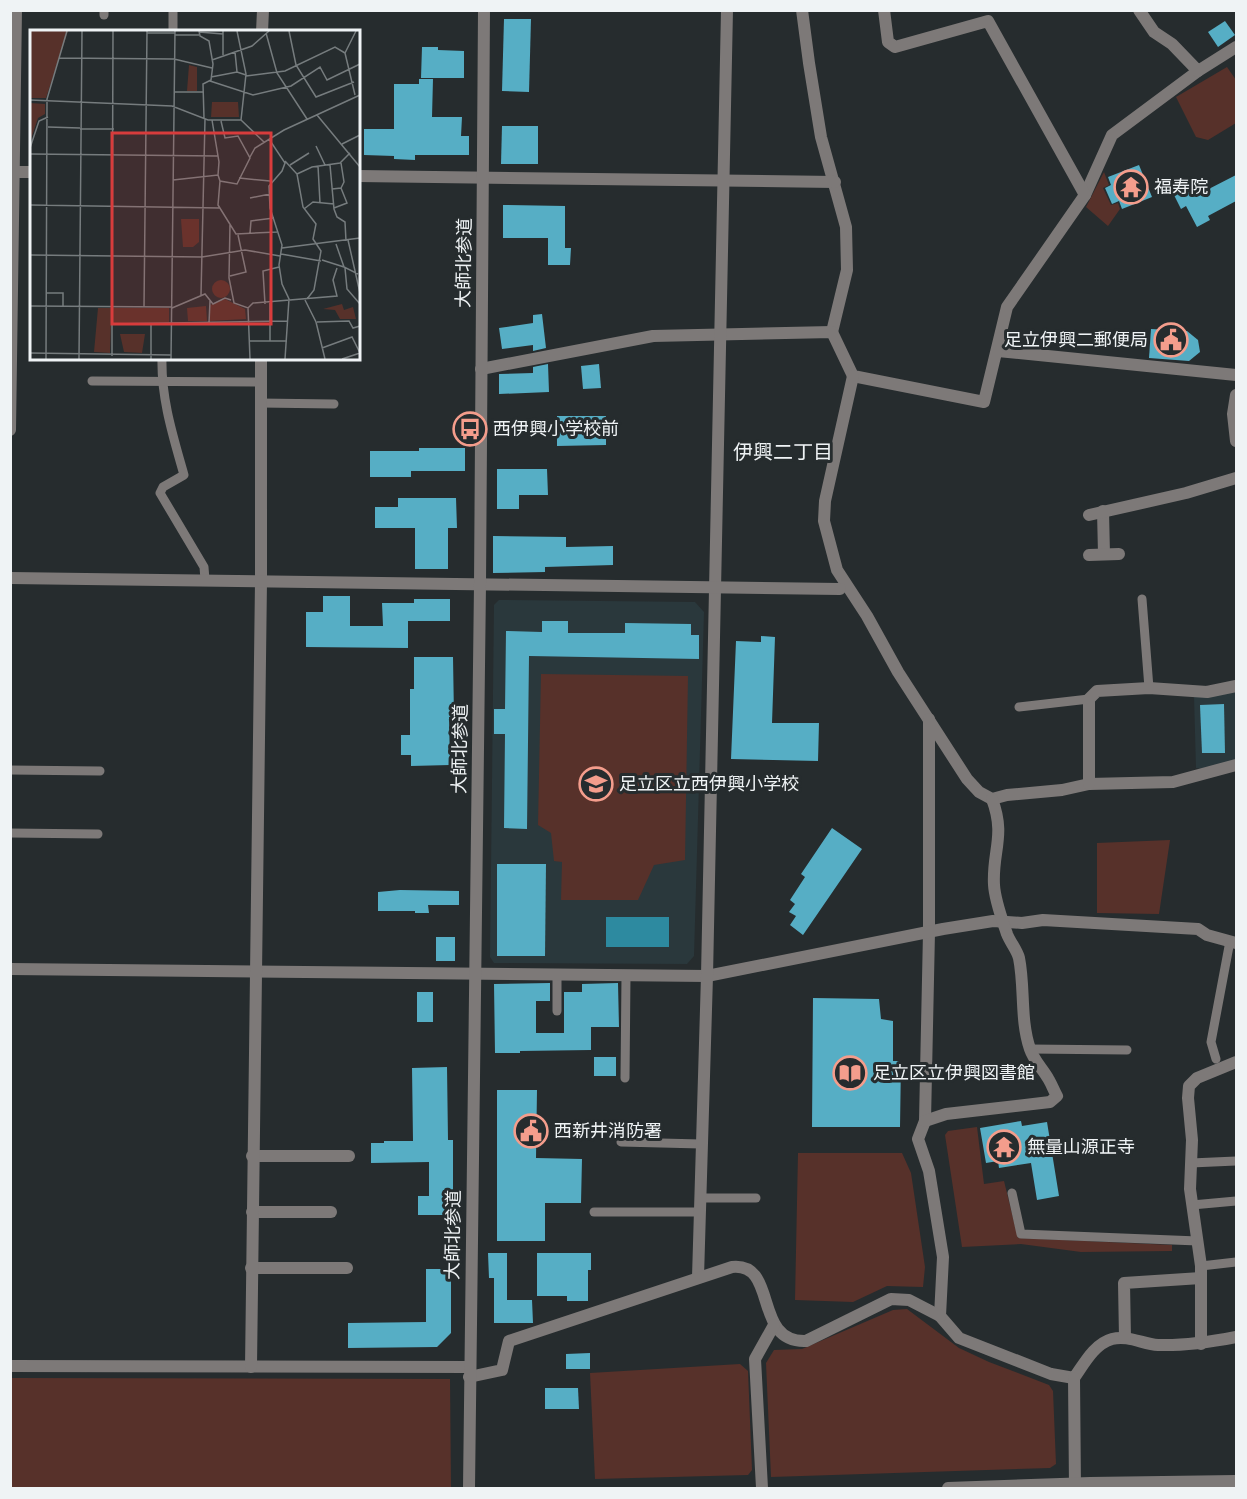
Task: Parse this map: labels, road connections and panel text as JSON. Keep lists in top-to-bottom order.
{
  "streets": {
    "street": ["大師北参道"]
  },
  "districts": ["伊興二丁目"],
  "places": {
    "temple": ["福寿院", "無量山源正寺"],
    "public building": ["足立伊興二郵便局", "西新井消防署"],
    "bus stop": ["西伊興小学校前"],
    "school or university": ["足立区立西伊興小学校"],
    "library": ["足立区立伊興図書館"]
  }
}
